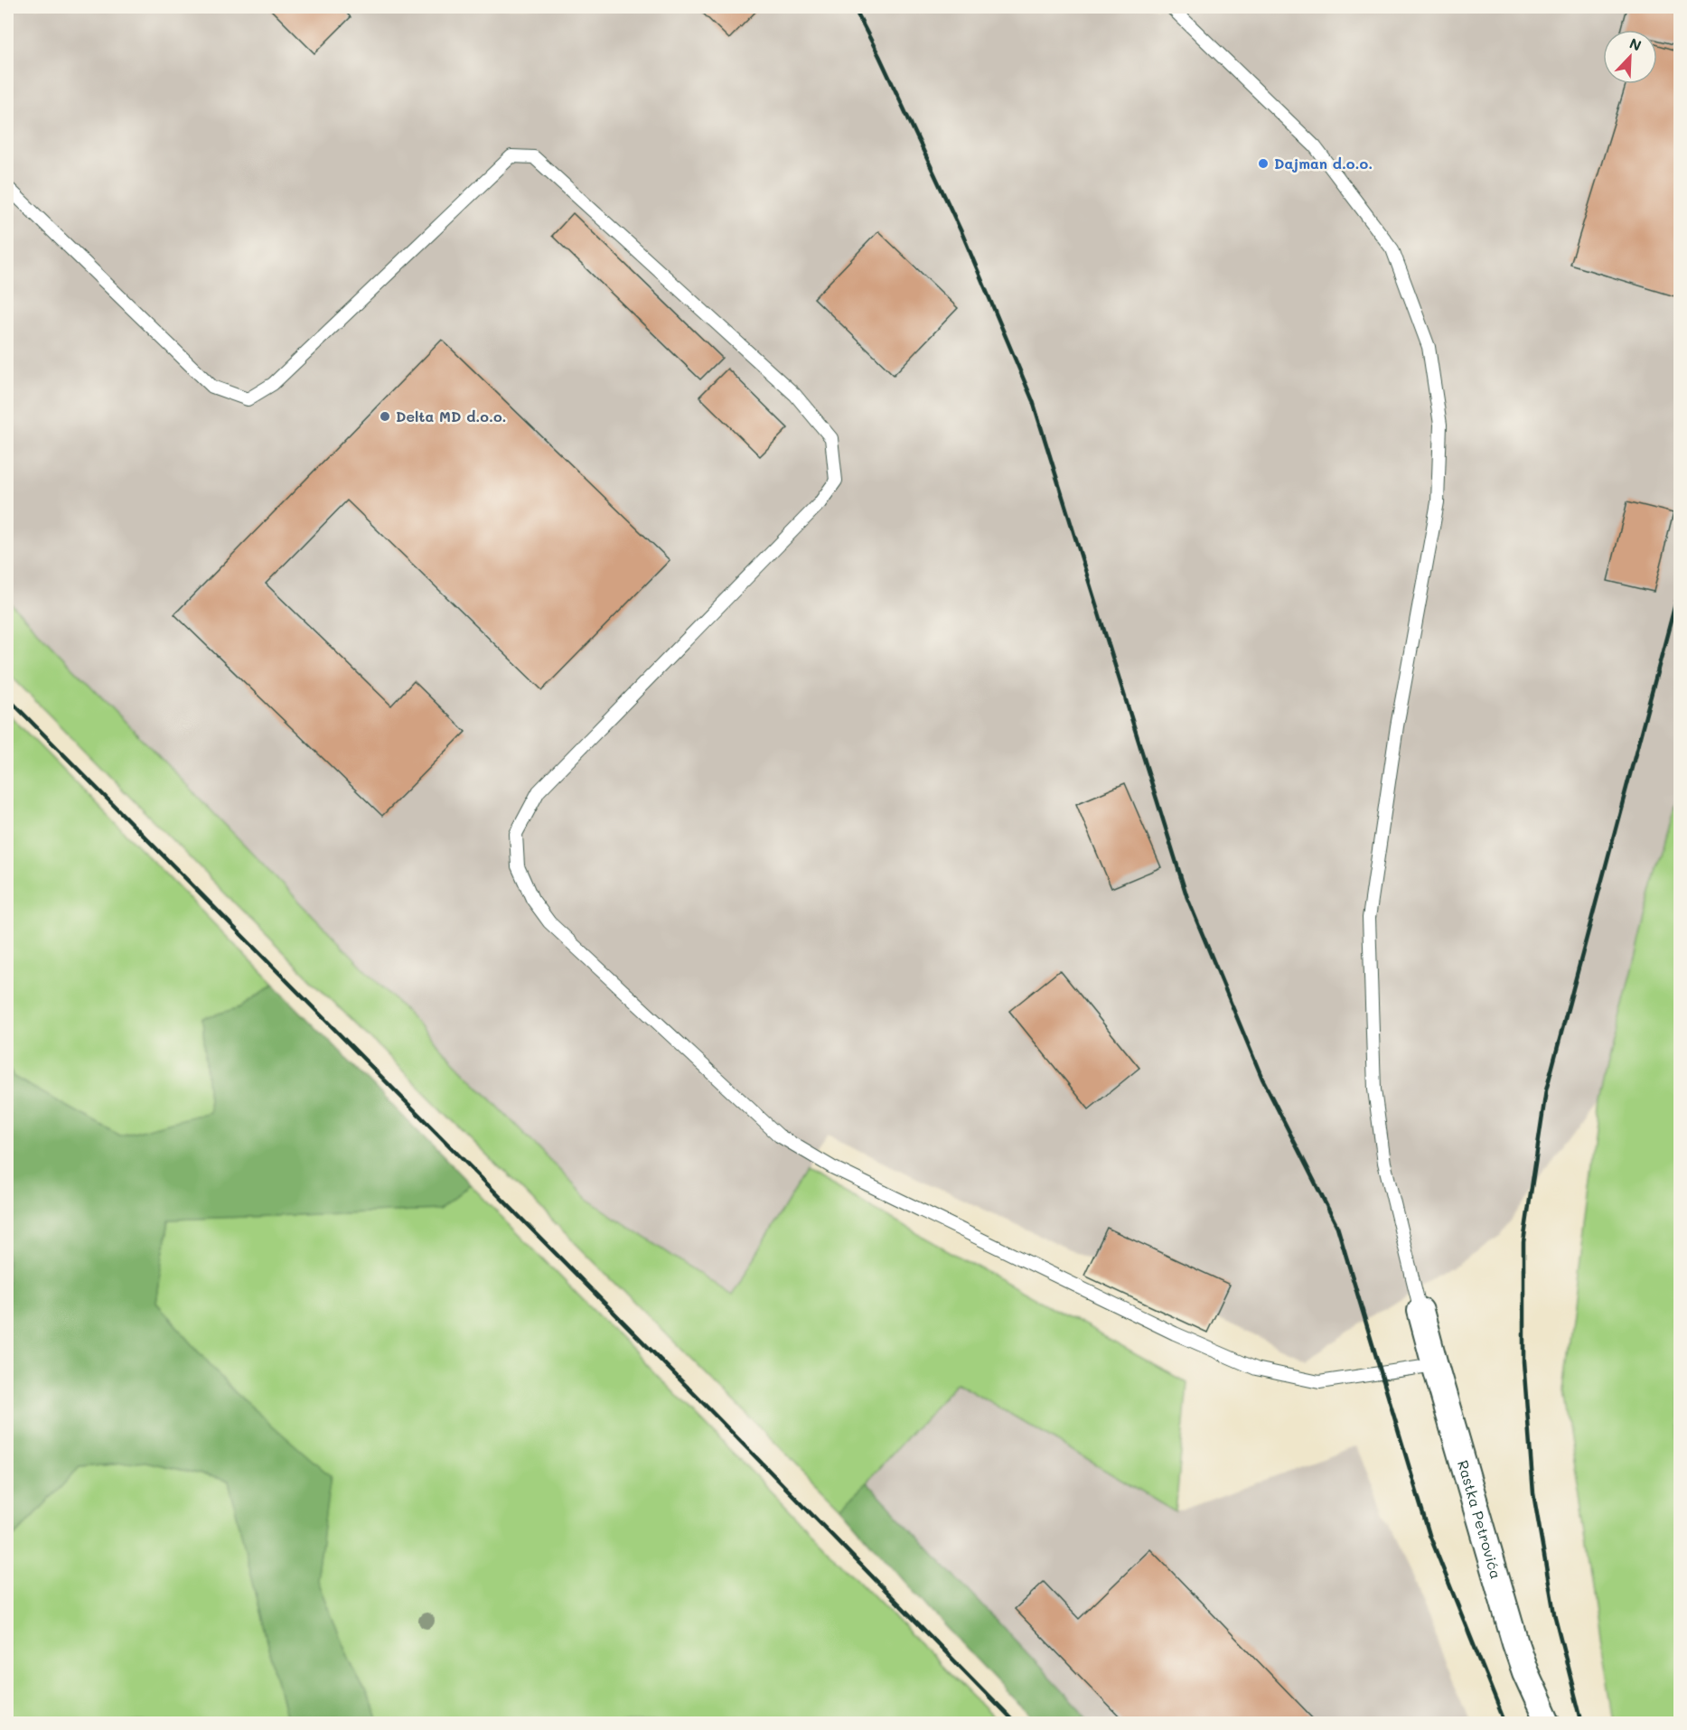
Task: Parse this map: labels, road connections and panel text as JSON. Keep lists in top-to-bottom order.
{
  "streets": {
    "street": ["Rastka Petrovića"]
  },
  "places": ["Dajman d.o.o.", "Delta MD d.o.o."],
  "north": "top right"
}
